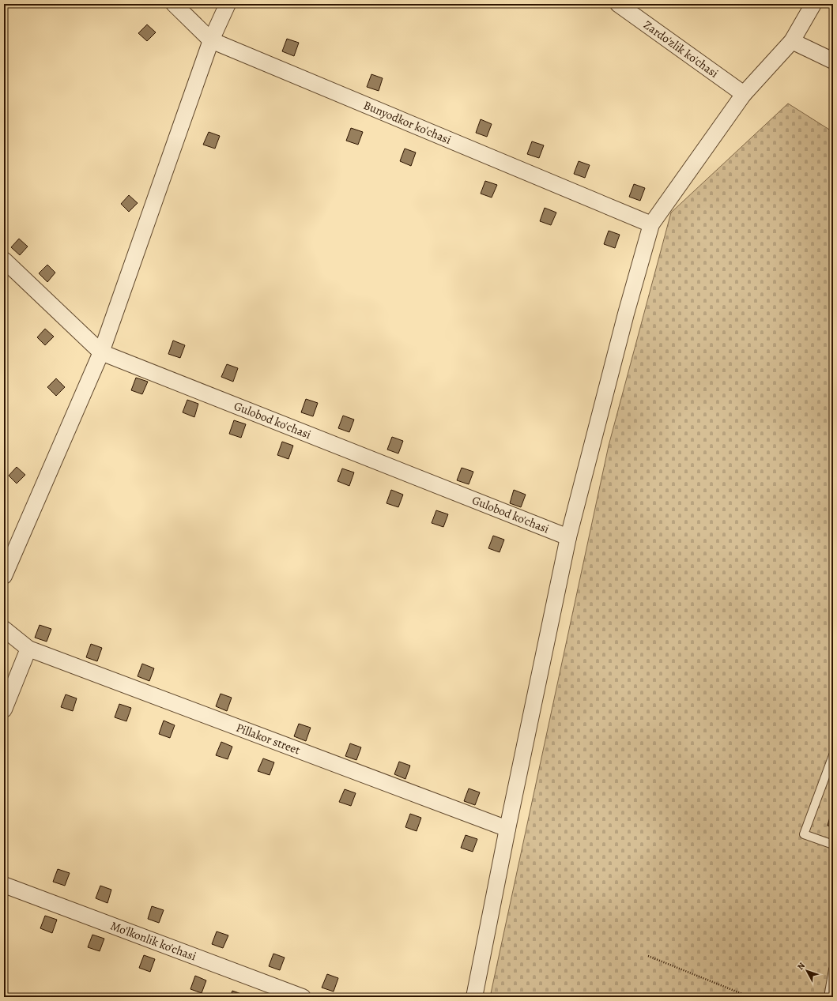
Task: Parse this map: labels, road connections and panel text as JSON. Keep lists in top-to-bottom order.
{
  "streets": {
    "street": [
      "Zardo'zlik ko'chasi",
      "Bunyodkor ko'chasi",
      "Gulobod ko'chasi",
      "Pillakor street",
      "Mo'lkonlik ko'chasi"
    ]
  },
  "north": "top left"
}
